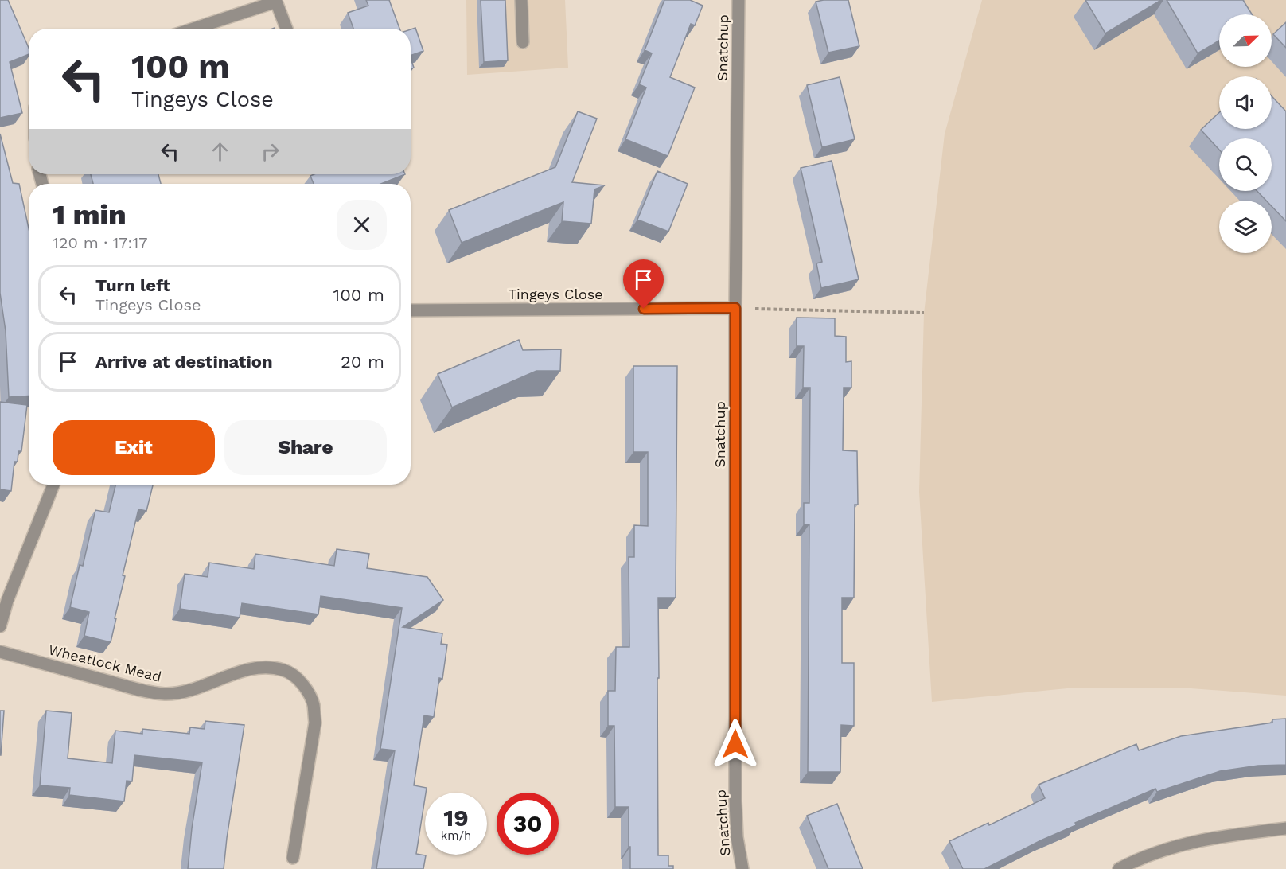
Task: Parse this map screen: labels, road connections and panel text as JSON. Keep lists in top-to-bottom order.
{
  "streets": {
    "street": ["Snatchup", "Tingeys Close", "Wheatlock Mead"]
  },
  "crossings": [
    ["Snatchup", "Tingeys Close"]
  ],
  "north": "top right",
  "page": {
    "turn": ["100 m", "Tingeys Close"],
    "heading": ["1 min", "120 m · 17:17"],
    "list": [
      {
        "name": "Turn left",
        "note": "Tingeys Close",
        "value": "100 m"
      },
      {
        "name": "Arrive at destination",
        "value": "20 m"
      }
    ],
    "buttons": ["Exit", "Share"],
    "speed": "19 km/h",
    "limit": "30"
  }
}
